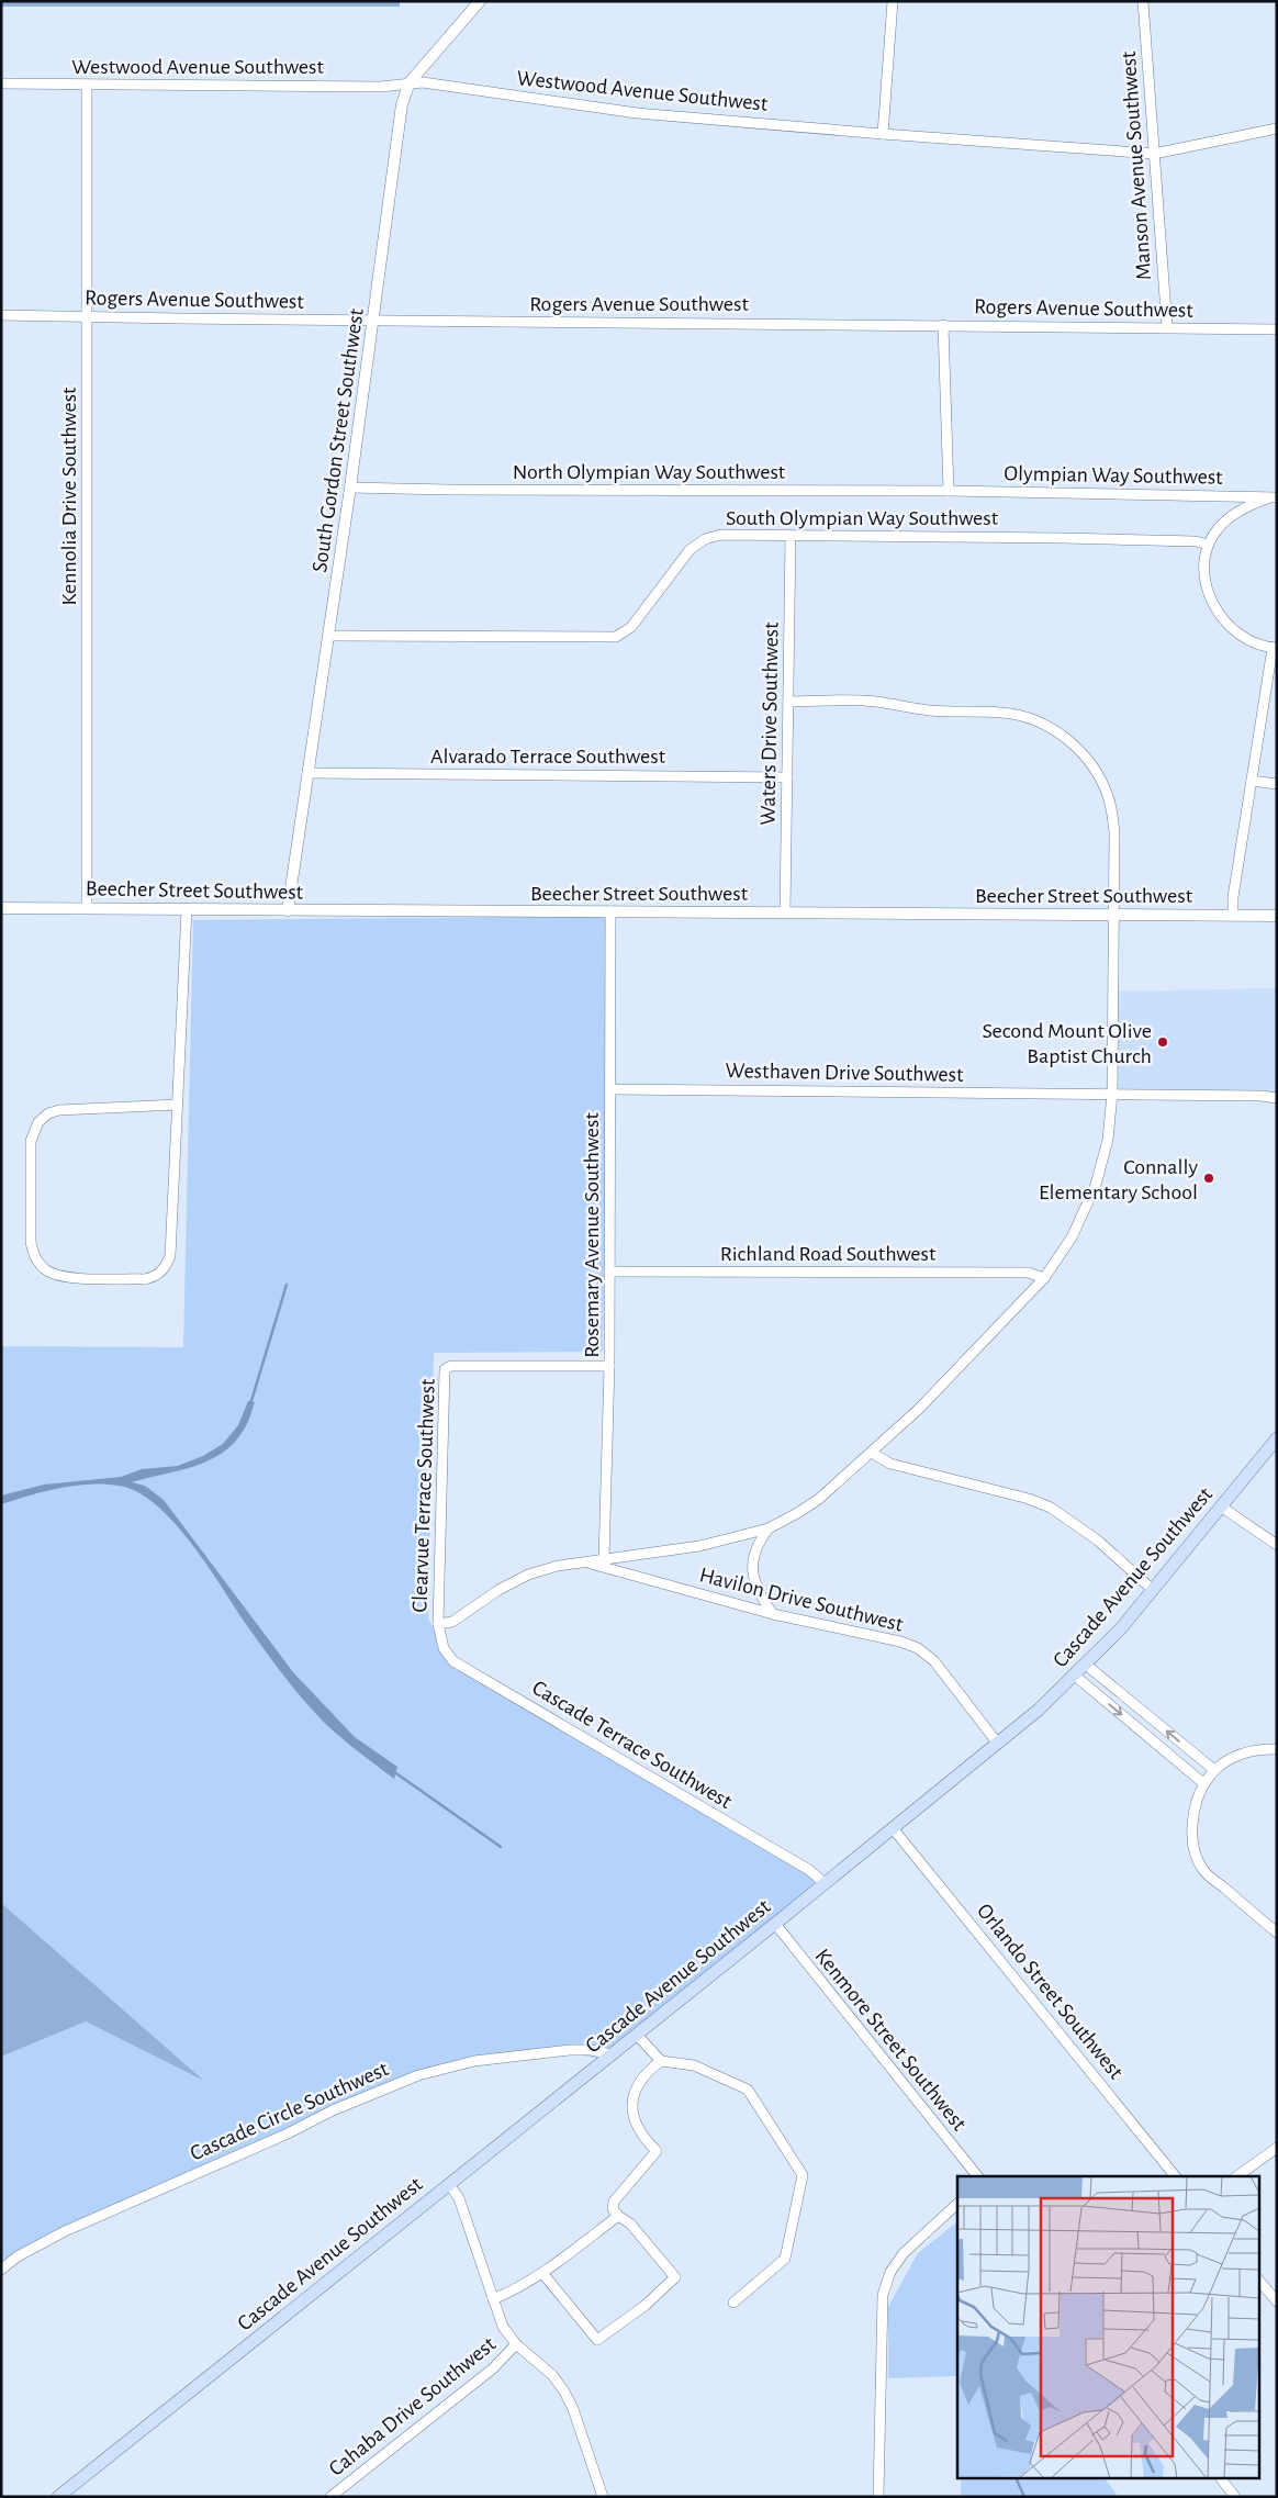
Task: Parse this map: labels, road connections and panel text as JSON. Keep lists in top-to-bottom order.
{
  "streets": {
    "main road": ["Cascade Avenue Southwest"],
    "street": [
      "Westwood Avenue Southwest",
      "Manson Avenue Southwest",
      "Rogers Avenue Southwest",
      "South Gordon Street Southwest",
      "North Olympian Way Southwest",
      "Olympian Way Southwest",
      "Kennolia Drive Southwest",
      "South Olympian Way Southwest",
      "Waters Drive Southwest",
      "Alvarado Terrace Southwest",
      "Beecher Street Southwest",
      "Westhaven Drive Southwest",
      "Rosemary Avenue Southwest",
      "Richland Road Southwest",
      "Clearvue Terrace Southwest",
      "Havilon Drive Southwest",
      "Cascade Terrace Southwest",
      "Orlando Street Southwest",
      "Kenmore Street Southwest",
      "Cascade Circle Southwest",
      "Cahaba Drive Southwest"
    ]
  },
  "crossings": [
    ["Westwood Avenue Southwest", "Manson Avenue Southwest"],
    ["Westwood Avenue Southwest", "South Gordon Street Southwest"],
    ["Westwood Avenue Southwest", "Kennolia Drive Southwest"],
    ["Manson Avenue Southwest", "Rogers Avenue Southwest"],
    ["Rogers Avenue Southwest", "South Gordon Street Southwest"],
    ["Rogers Avenue Southwest", "Kennolia Drive Southwest"],
    ["South Gordon Street Southwest", "North Olympian Way Southwest"],
    ["South Gordon Street Southwest", "South Olympian Way Southwest"],
    ["South Gordon Street Southwest", "Alvarado Terrace Southwest"],
    ["South Gordon Street Southwest", "Beecher Street Southwest"],
    ["North Olympian Way Southwest", "Olympian Way Southwest"],
    ["Kennolia Drive Southwest", "Beecher Street Southwest"],
    ["South Olympian Way Southwest", "Waters Drive Southwest"],
    ["Waters Drive Southwest", "Alvarado Terrace Southwest"],
    ["Waters Drive Southwest", "Beecher Street Southwest"],
    ["Beecher Street Southwest", "Rosemary Avenue Southwest"],
    ["Westhaven Drive Southwest", "Rosemary Avenue Southwest"],
    ["Rosemary Avenue Southwest", "Richland Road Southwest"],
    ["Rosemary Avenue Southwest", "Clearvue Terrace Southwest"],
    ["Clearvue Terrace Southwest", "Cascade Terrace Southwest"],
    ["Cascade Avenue Southwest", "Havilon Drive Southwest"],
    ["Cascade Avenue Southwest", "Cascade Terrace Southwest"],
    ["Cascade Avenue Southwest", "Orlando Street Southwest"],
    ["Cascade Avenue Southwest", "Kenmore Street Southwest"],
    ["Cascade Avenue Southwest", "Cascade Circle Southwest"]
  ],
  "places": ["Second Mount Olive Baptist Church", "Connally Elementary School"]
}
